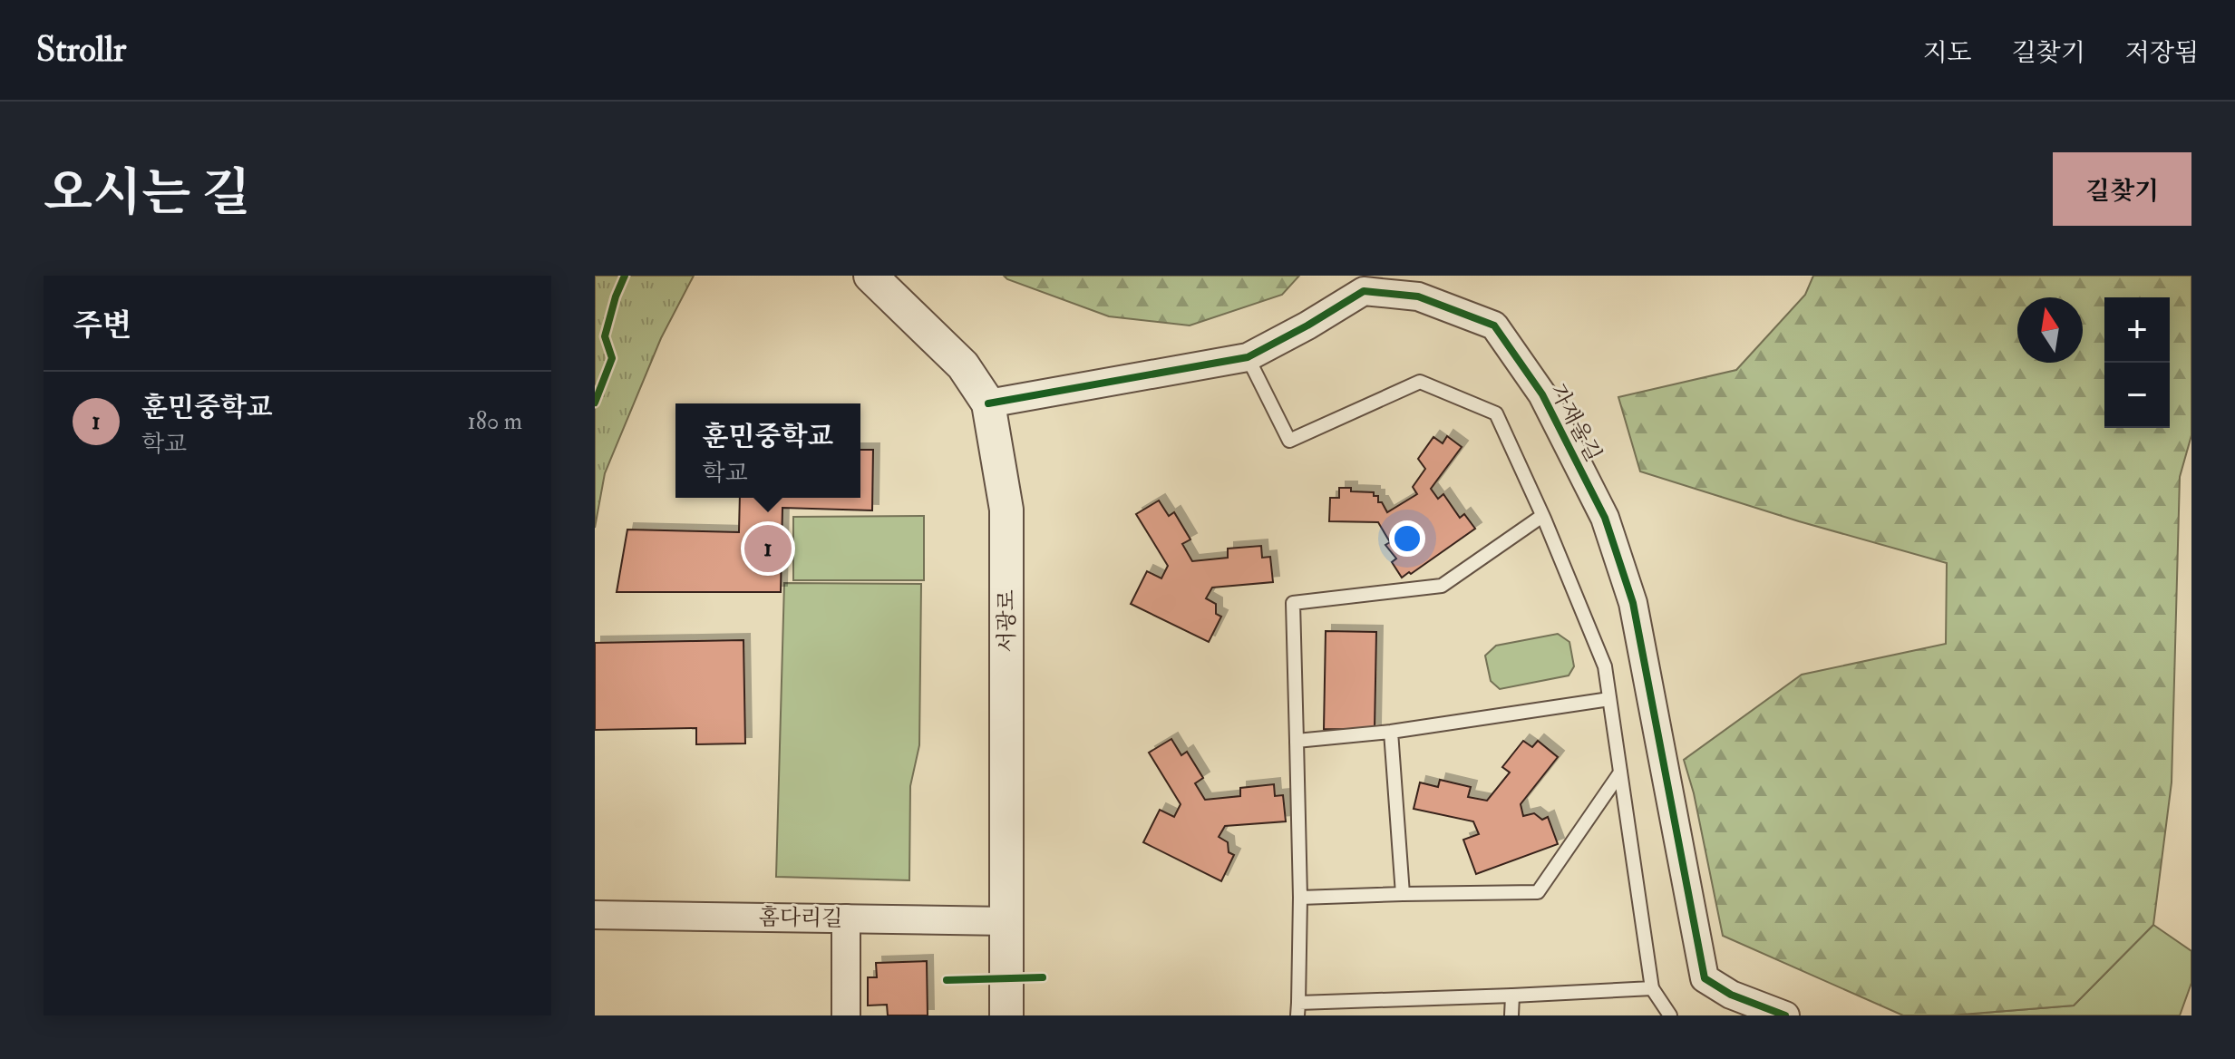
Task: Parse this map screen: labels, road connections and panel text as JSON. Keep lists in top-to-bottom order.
{
  "streets": {
    "street": ["가재울길", "서광로", "홈다리길"]
  },
  "crossings": [
    ["가재울길", "서광로"],
    ["서광로", "홈다리길"]
  ],
  "north": "top",
  "page": {
    "header": "Strollr",
    "nav": ["지도", "길찾기", "저장됨"],
    "title": "오시는 길",
    "buttons": "길찾기",
    "heading": "주변",
    "map_buttons": ["+", "−"],
    "list": [
      {
        "mark": "1",
        "name": "훈민중학교",
        "note": "학교",
        "value": "180 m"
      }
    ],
    "popup": ["훈민중학교", "학교"],
    "pins": "1"
  }
}
